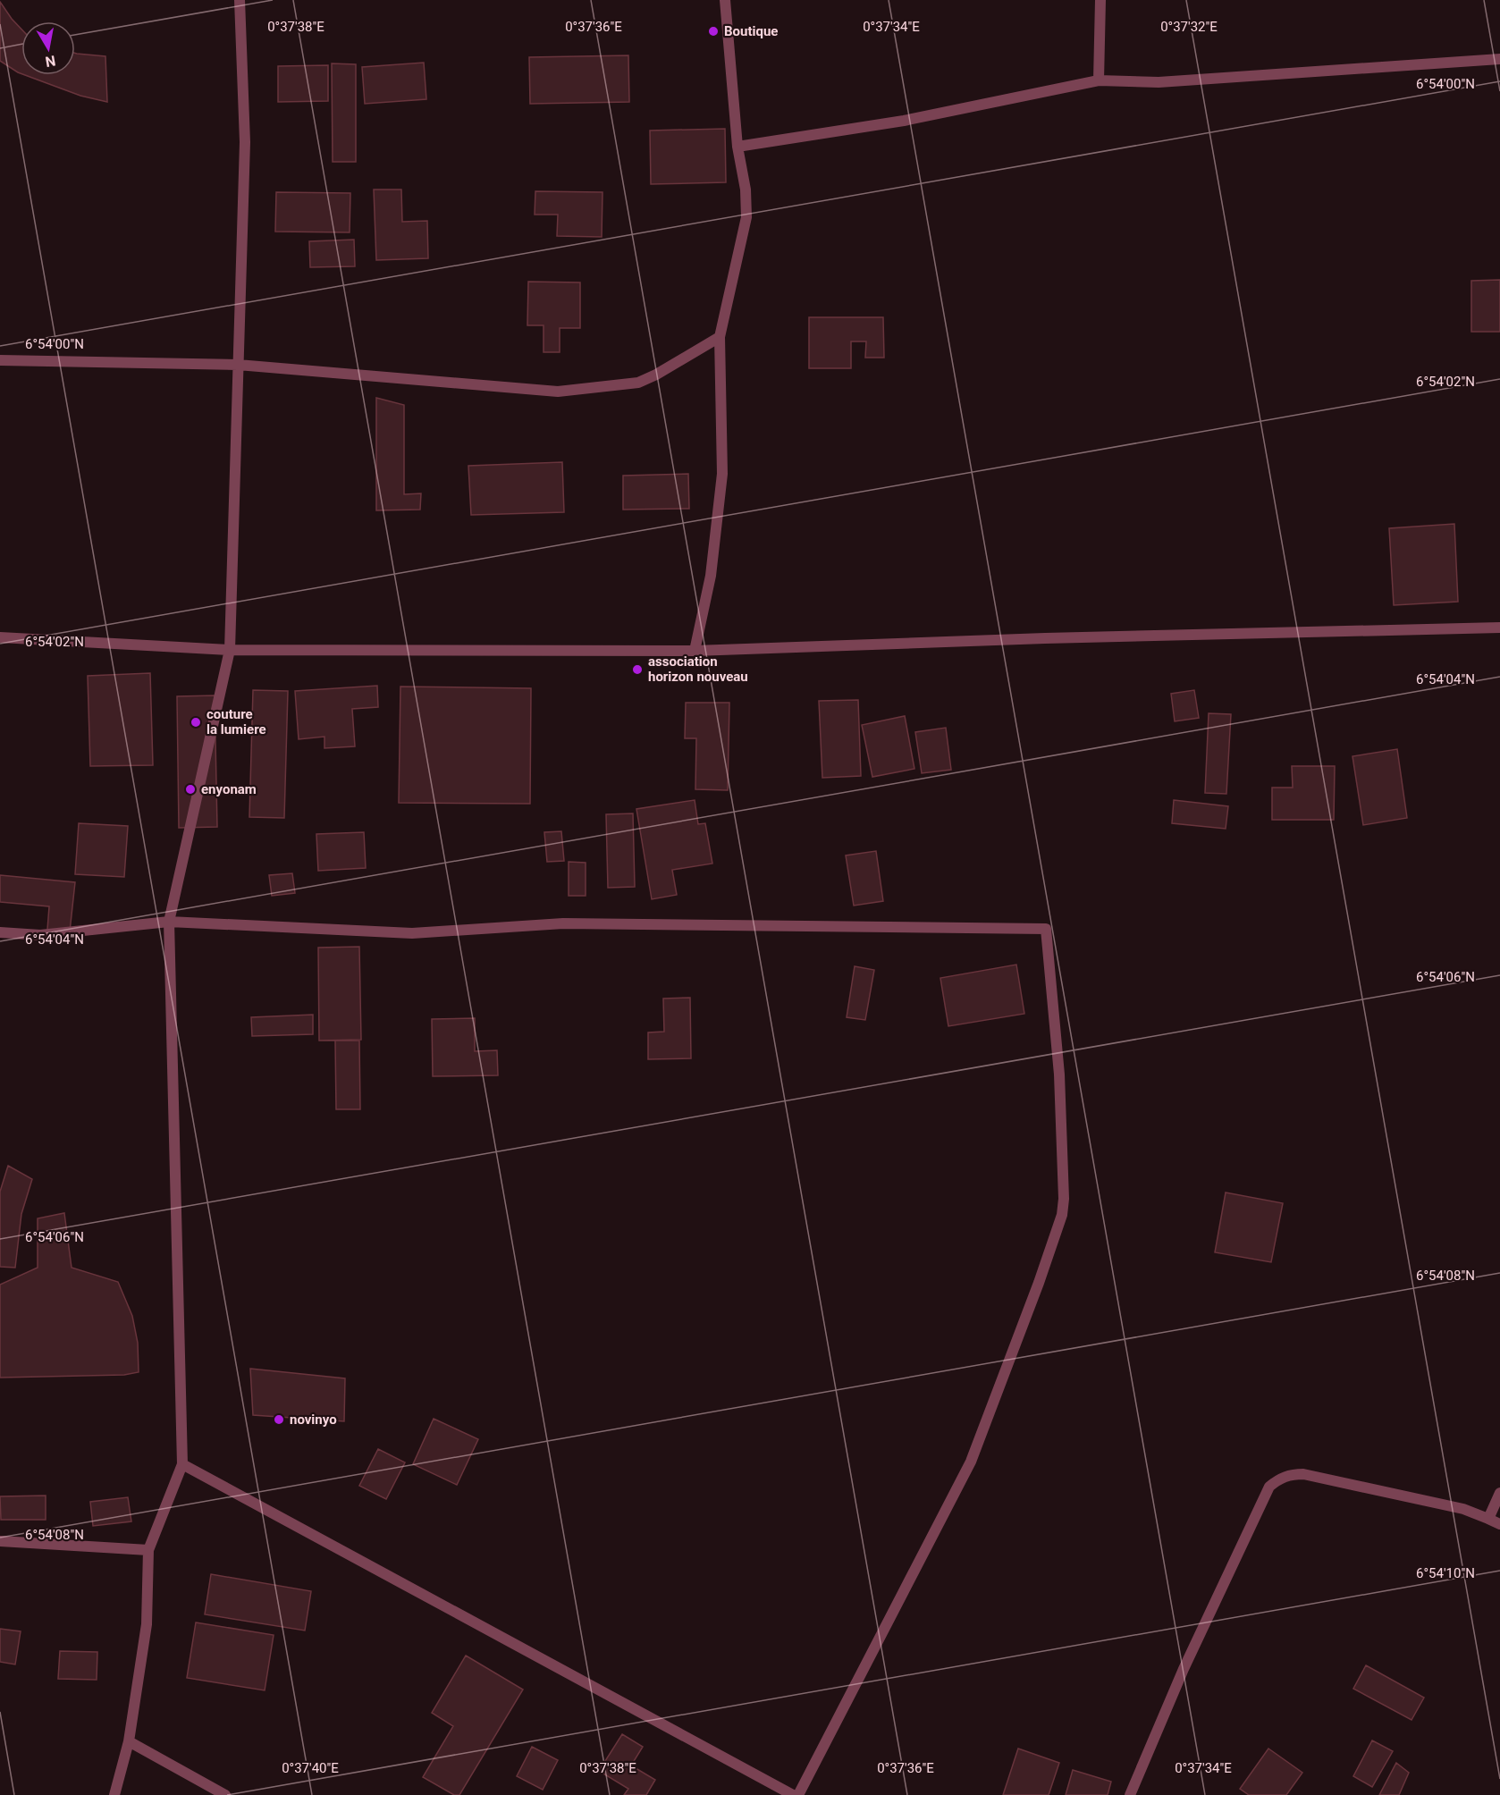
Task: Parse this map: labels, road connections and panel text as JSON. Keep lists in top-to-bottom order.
{
  "places": [
    "Boutique",
    "association horizon nouveau",
    "couture la lumiere",
    "enyonam",
    "novinyo"
  ],
  "north": "bottom",
  "coordinates": [
    "0°37'38\"E",
    "0°37'36\"E",
    "0°37'34\"E",
    "0°37'32\"E",
    "6°54'00\"N",
    "6°54'02\"N",
    "6°54'04\"N",
    "6°54'06\"N",
    "6°54'08\"N",
    "6°54'10\"N",
    "0°37'40\"E"
  ]
}
